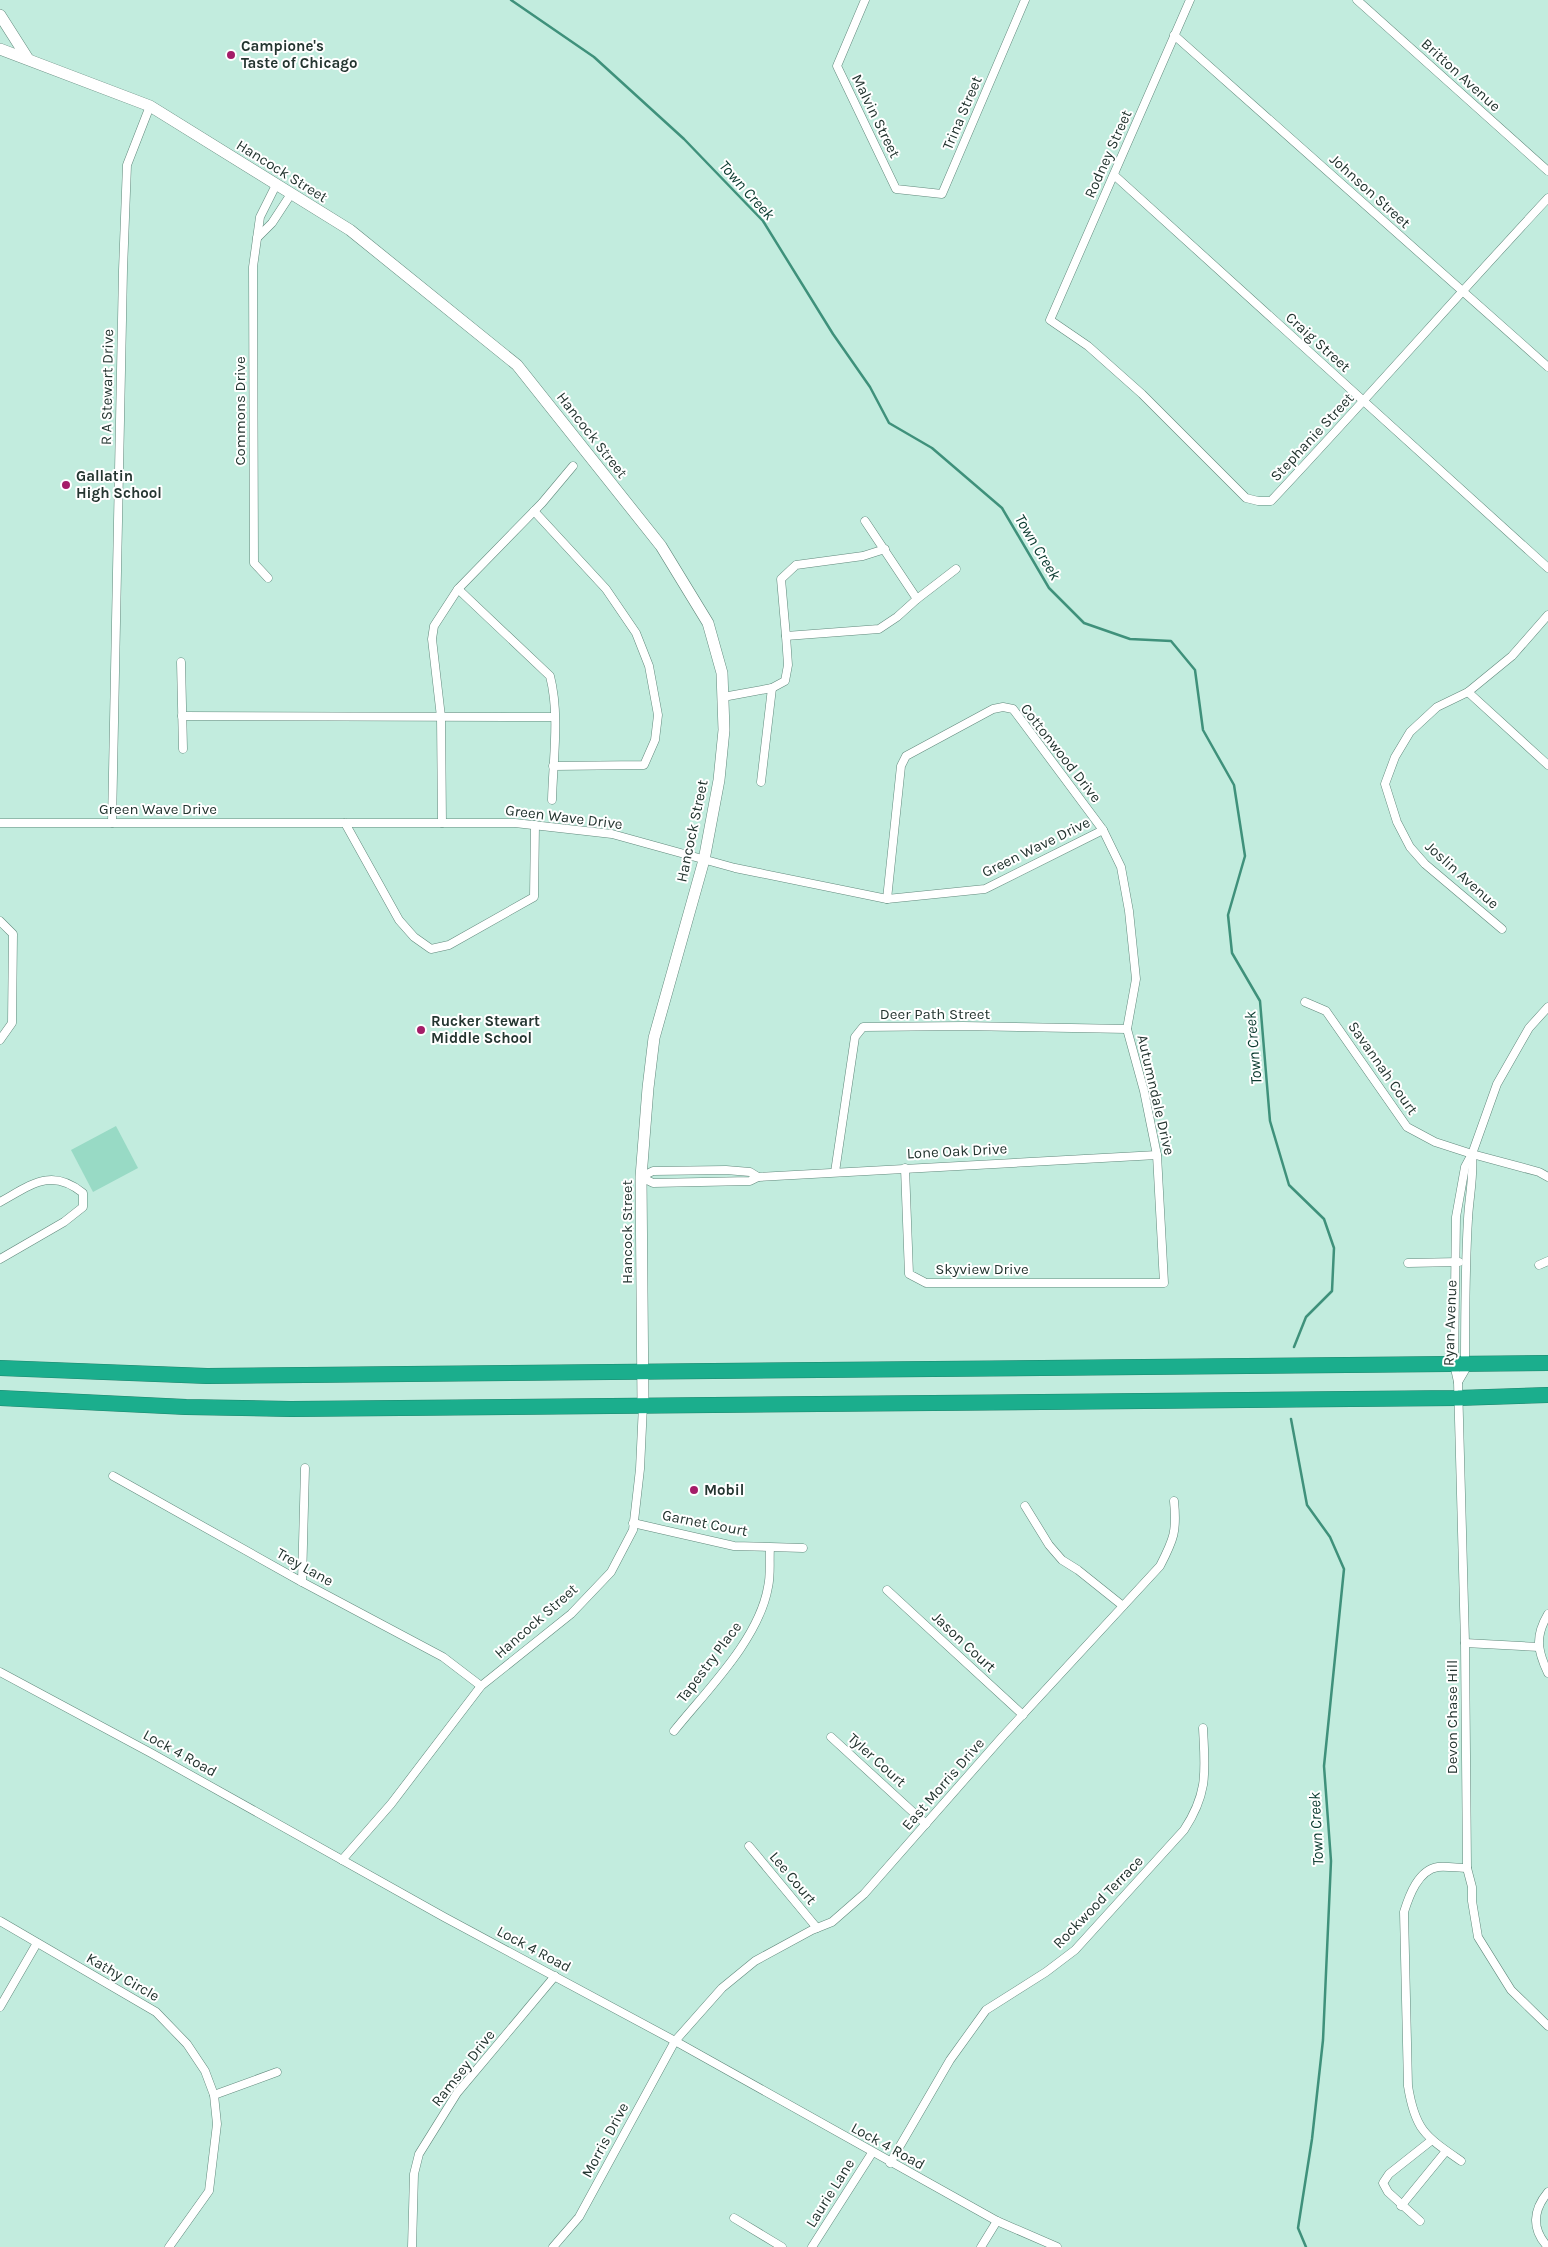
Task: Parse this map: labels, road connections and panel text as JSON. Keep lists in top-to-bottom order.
{
  "streets": {
    "street": [
      "Britton Avenue",
      "Trina Street",
      "Malvin Street",
      "Rodney Street",
      "Hancock Street",
      "Johnson Street",
      "Craig Street",
      "R A Stewart Drive",
      "Commons Drive",
      "Stephanie Street",
      "Cottonwood Drive",
      "Green Wave Drive",
      "Joslin Avenue",
      "Deer Path Street",
      "Savannah Court",
      "Autumndale Drive",
      "Lone Oak Drive",
      "Skyview Drive",
      "Ryan Avenue",
      "Garnet Court",
      "Trey Lane",
      "Jason Court",
      "Tapestry Place",
      "Devon Chase Hill",
      "Lock 4 Road",
      "Tyler Court",
      "East Morris Drive",
      "Lee Court",
      "Rockwood Terrace",
      "Kathy Circle",
      "Ramsey Drive",
      "Morris Drive",
      "Laurie Lane"
    ]
  },
  "crossings": [
    ["Trina Street", "Malvin Street"],
    ["Rodney Street", "Johnson Street"],
    ["Rodney Street", "Craig Street"],
    ["Rodney Street", "Stephanie Street"],
    ["Hancock Street", "R A Stewart Drive"],
    ["Hancock Street", "Commons Drive"],
    ["Hancock Street", "Green Wave Drive"],
    ["Hancock Street", "Lone Oak Drive"],
    ["Hancock Street", "Garnet Court"],
    ["Hancock Street", "Trey Lane"],
    ["Hancock Street", "Lock 4 Road"],
    ["Johnson Street", "Stephanie Street"],
    ["Craig Street", "Stephanie Street"],
    ["R A Stewart Drive", "Green Wave Drive"],
    ["Cottonwood Drive", "Green Wave Drive"],
    ["Cottonwood Drive", "Autumndale Drive"],
    ["Green Wave Drive", "Autumndale Drive"],
    ["Deer Path Street", "Autumndale Drive"],
    ["Deer Path Street", "Lone Oak Drive"],
    ["Savannah Court", "Ryan Avenue"],
    ["Autumndale Drive", "Lone Oak Drive"],
    ["Autumndale Drive", "Skyview Drive"],
    ["Lone Oak Drive", "Skyview Drive"],
    ["Ryan Avenue", "Devon Chase Hill"],
    ["Garnet Court", "Tapestry Place"],
    ["Jason Court", "East Morris Drive"],
    ["Lock 4 Road", "East Morris Drive"],
    ["Lock 4 Road", "Rockwood Terrace"],
    ["Lock 4 Road", "Ramsey Drive"],
    ["Lock 4 Road", "Morris Drive"],
    ["Lock 4 Road", "Laurie Lane"],
    ["Tyler Court", "East Morris Drive"],
    ["East Morris Drive", "Lee Court"],
    ["East Morris Drive", "Morris Drive"]
  ],
  "water": ["Town Creek"],
  "places": [
    "Campione's Taste of Chicago",
    "Gallatin High School",
    "Rucker Stewart Middle School",
    "Mobil"
  ]
}
